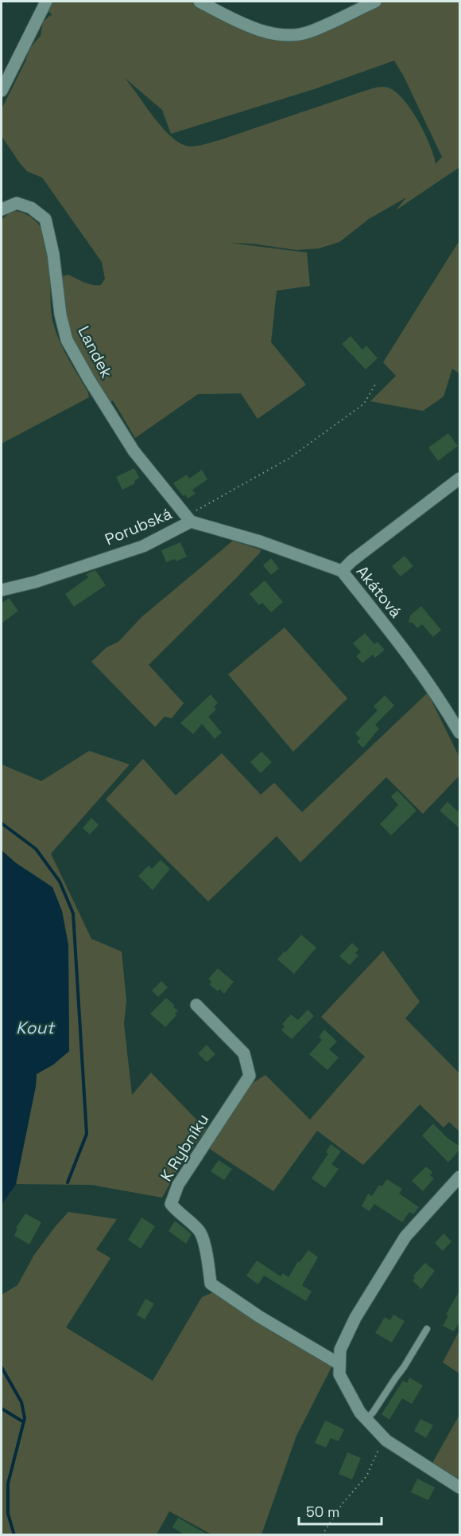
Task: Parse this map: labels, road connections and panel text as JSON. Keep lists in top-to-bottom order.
{
  "streets": {
    "street": [
      "Landek",
      "Porubská",
      "Akátová",
      "K Rybníku"
    ]
  },
  "crossings": [
    ["Landek", "Porubská"],
    ["Porubská", "Akátová"]
  ],
  "water": ["Kout"],
  "scale_bar": "50 m"
}
